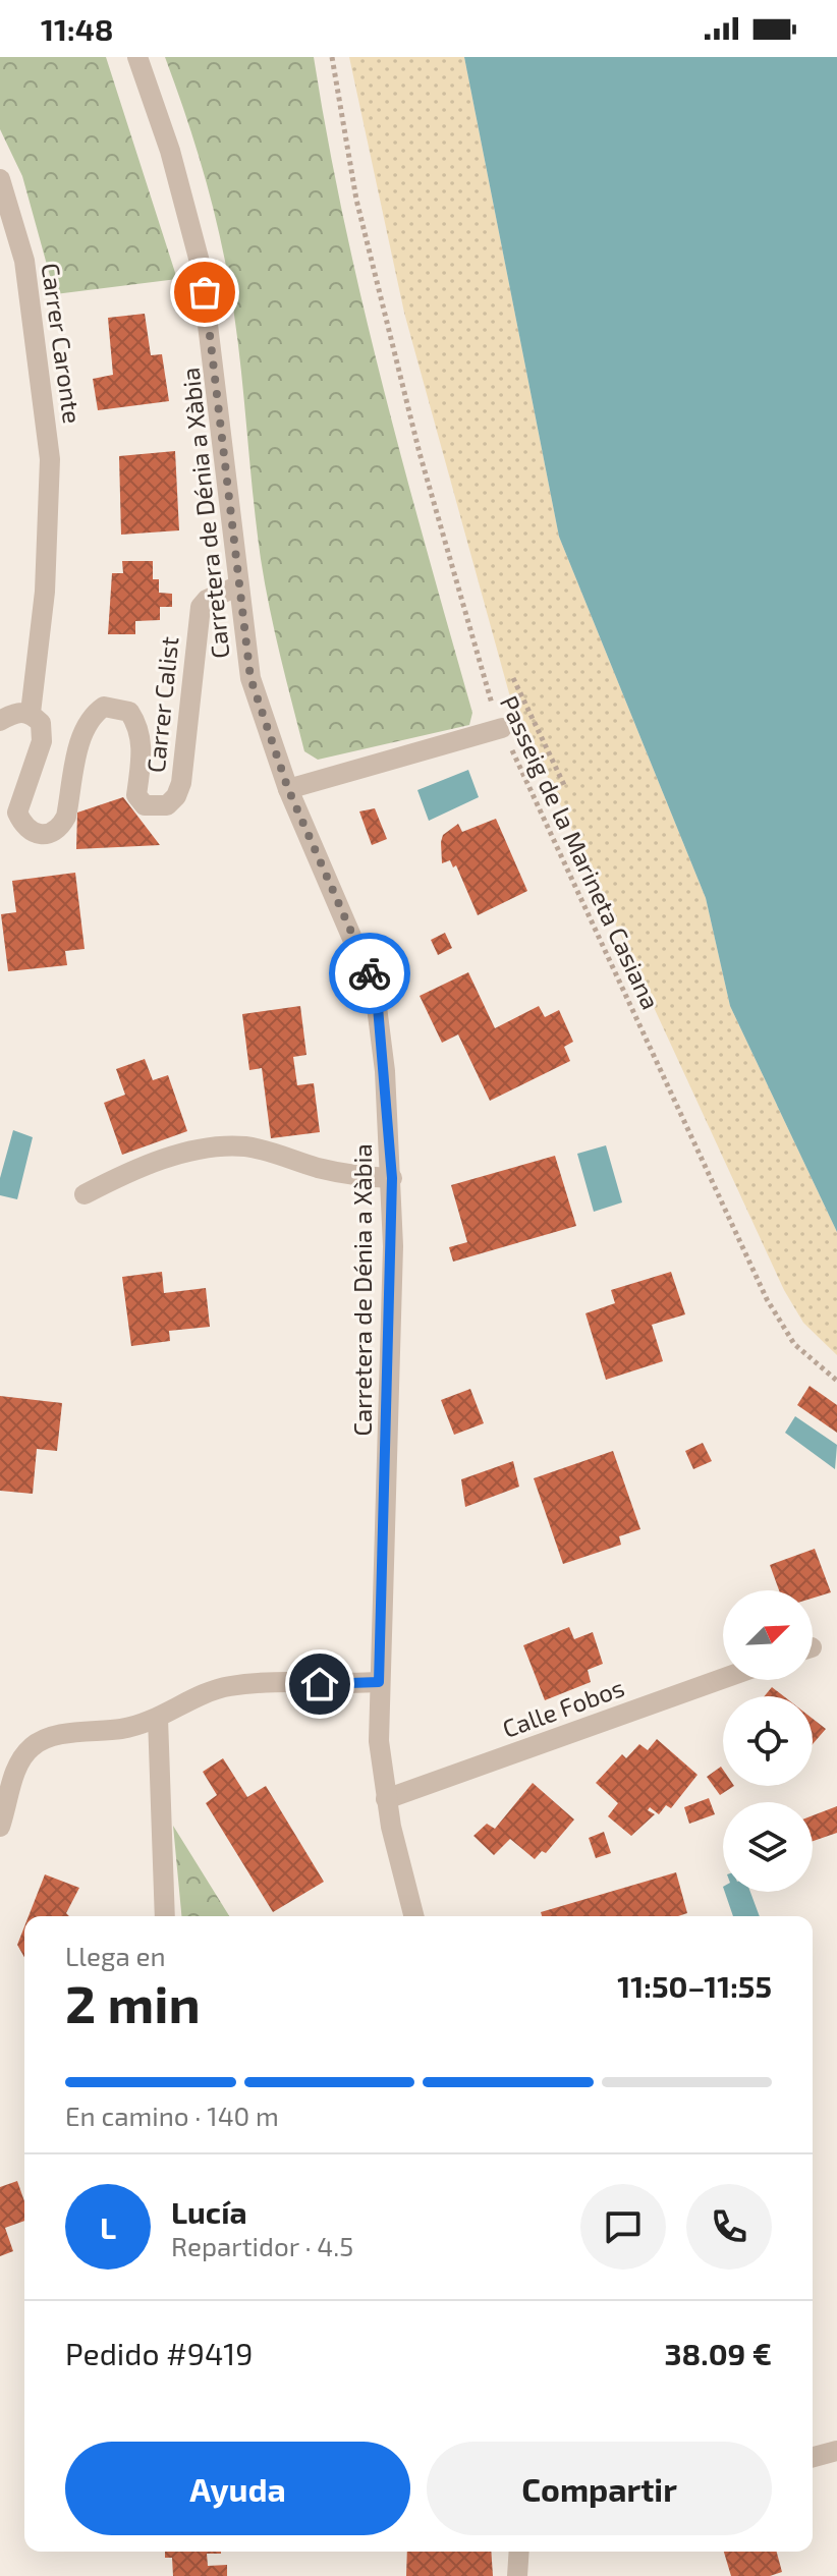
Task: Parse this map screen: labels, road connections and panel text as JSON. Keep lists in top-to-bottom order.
{
  "streets": {
    "street": [
      "Carrer Caronte",
      "Carretera de Dénia a Xàbia",
      "Carrer Calist",
      "Calle Fobos"
    ],
    "path": ["Passeig de la Marineta Casiana"]
  },
  "crossings": [
    ["Carrer Caronte", "Carrer Calist"],
    ["Carretera de Dénia a Xàbia", "Carrer Calist"],
    ["Carretera de Dénia a Xàbia", "Calle Fobos"]
  ],
  "north": "top right",
  "page": {
    "status": "11:48",
    "heading": ["2 min", "Llega en", "11:50–11:55"],
    "panel": [
      "Lucía",
      "Repartidor · 4.5",
      "Pedido #9419",
      "38.09 €"
    ],
    "bar": "En camino · 140 m",
    "round": "L",
    "buttons": ["Ayuda", "Compartir"]
  }
}
